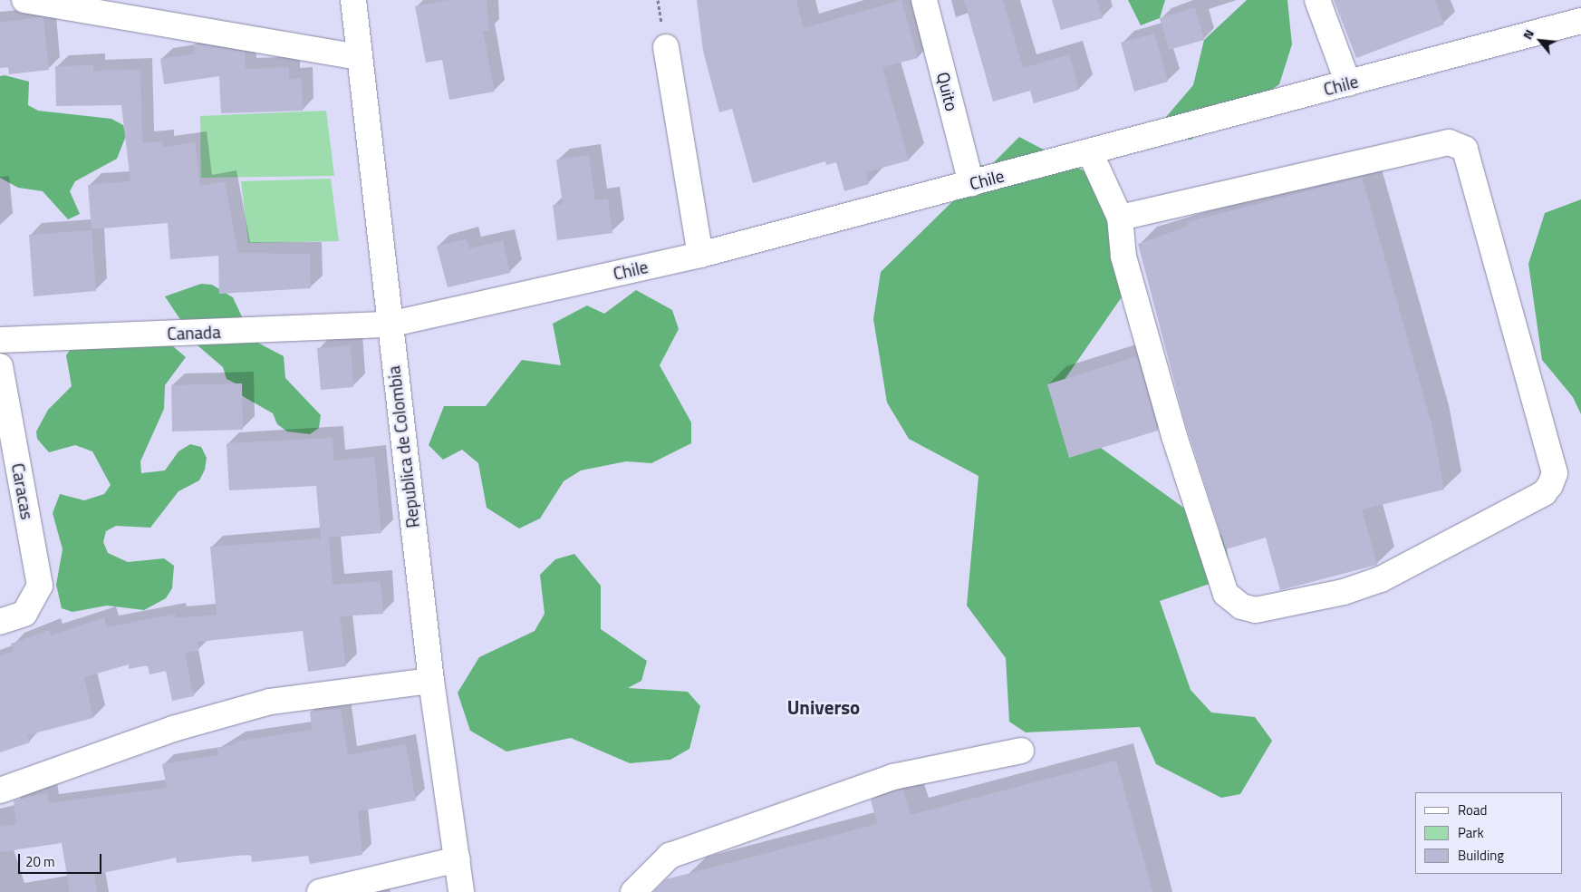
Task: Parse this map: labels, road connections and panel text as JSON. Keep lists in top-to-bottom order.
{
  "streets": {
    "street": [
      "Chile",
      "Quito",
      "Canada",
      "Republica de Colombia",
      "Caracas"
    ]
  },
  "crossings": [
    ["Chile", "Quito"],
    ["Chile", "Canada"],
    ["Chile", "Republica de Colombia"],
    ["Canada", "Republica de Colombia"]
  ],
  "districts": ["Universo"],
  "legend": ["Road", "Park", "Building"],
  "scale_bar": "20 m",
  "north": "top left"
}
